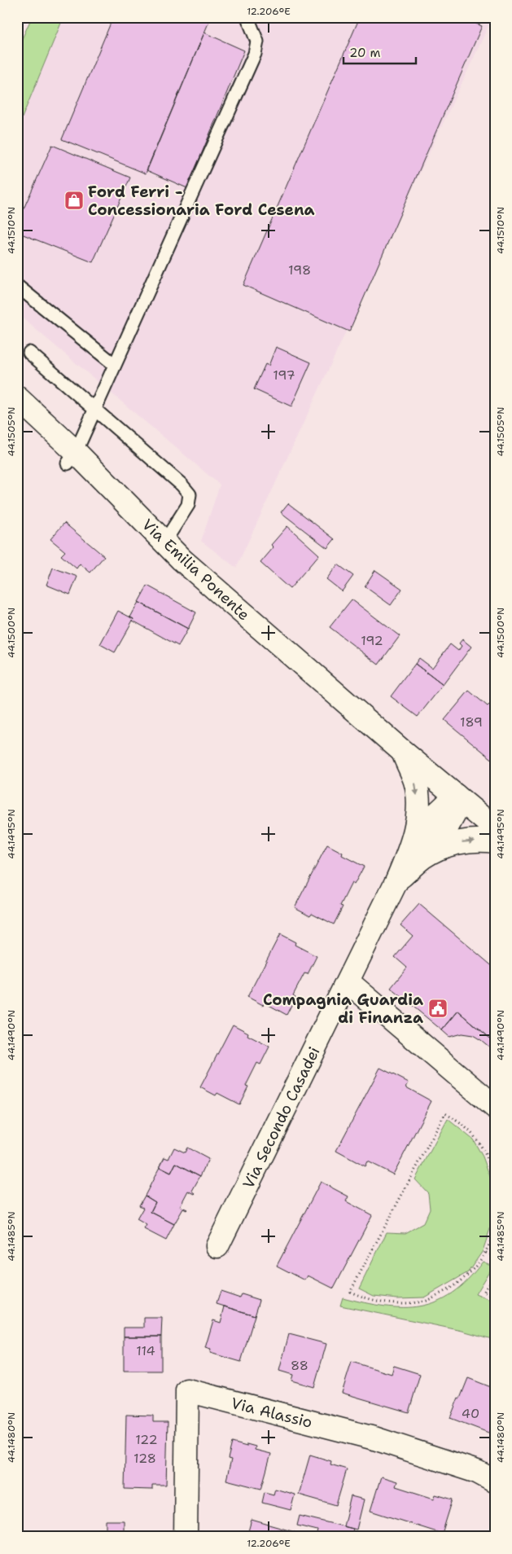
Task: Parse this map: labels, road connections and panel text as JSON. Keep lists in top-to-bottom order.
{
  "streets": {
    "street": ["Via Emilia Ponente", "Via Secondo Casadei", "Via Alassio"]
  },
  "crossings": [
    ["Via Emilia Ponente", "Via Secondo Casadei"]
  ],
  "places": {
    "shop": ["Ford Ferri - Concessionaria Ford Cesena"],
    "public building": ["Compagnia Guardia di Finanza"]
  },
  "house_numbers": [
    "198",
    "197",
    "192",
    "189",
    "114",
    "88",
    "40",
    "122",
    "128"
  ],
  "scale_bar": "20 m",
  "coordinates": [
    "12.206°E",
    "44.1510°N",
    "44.1505°N",
    "44.1500°N",
    "44.1495°N",
    "44.1490°N",
    "44.1485°N",
    "44.1480°N"
  ]
}
